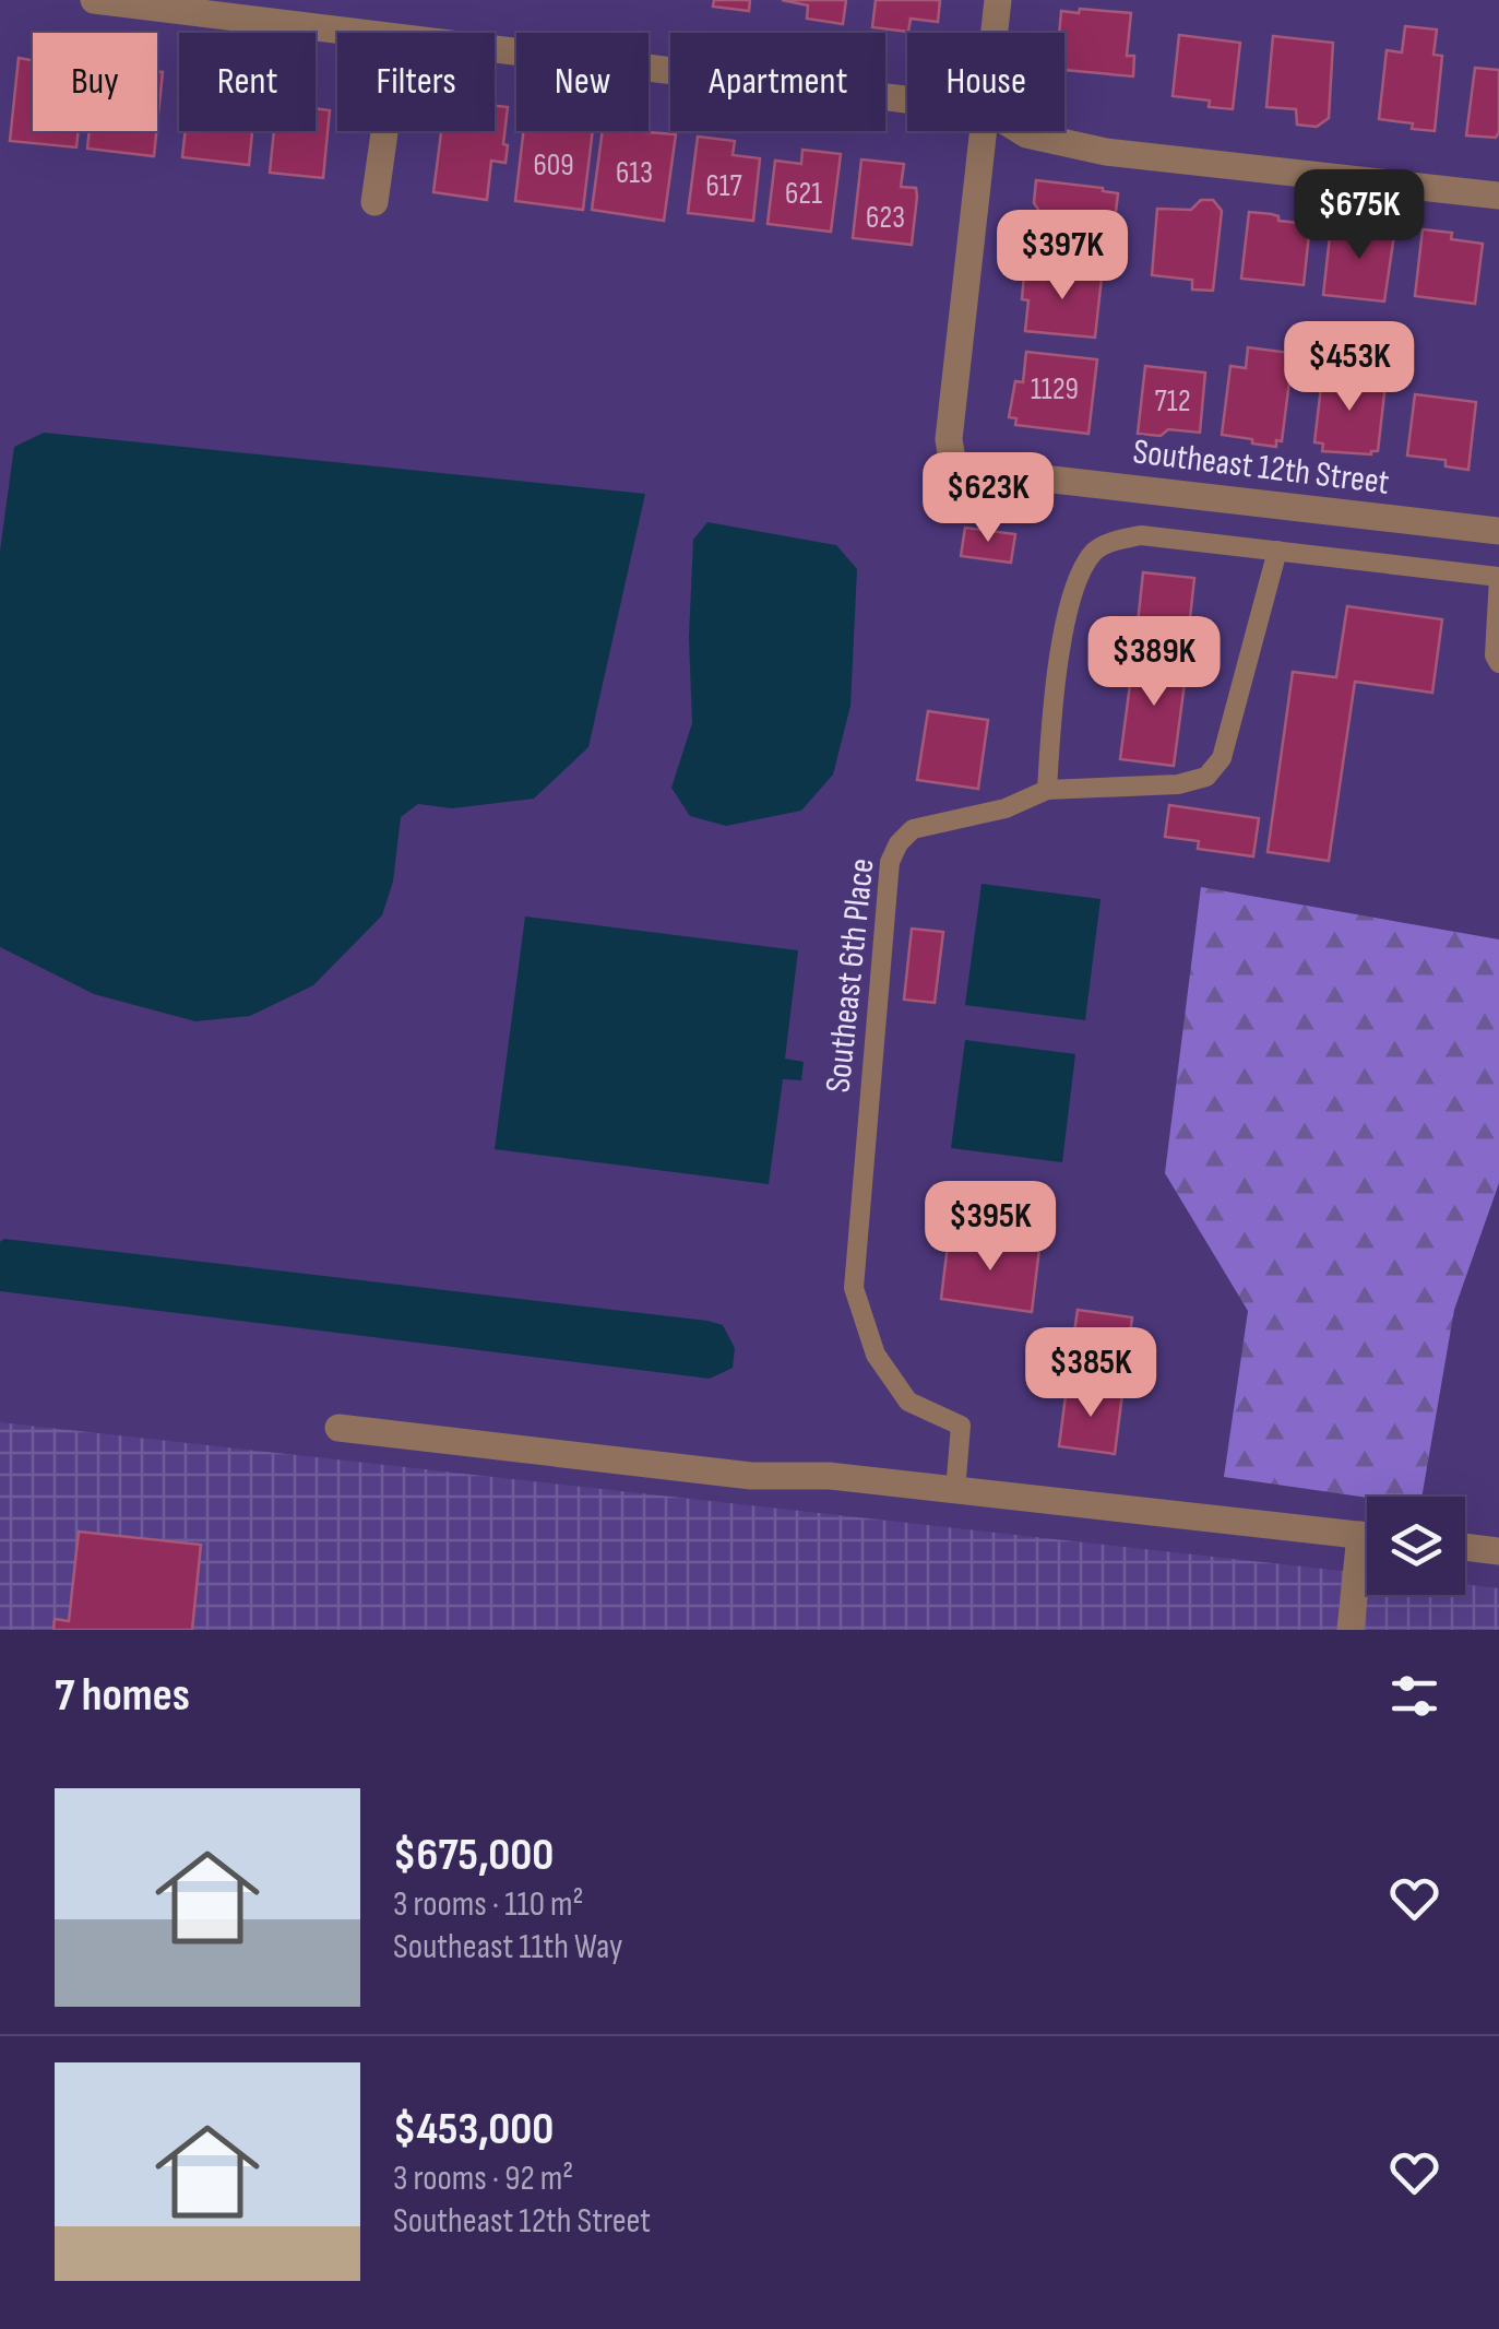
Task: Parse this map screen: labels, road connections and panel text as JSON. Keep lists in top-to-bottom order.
{
  "streets": {
    "street": ["Southeast 12th Street"],
    "lane": ["Southeast 6th Place"]
  },
  "house_numbers": [
    "609",
    "613",
    "617",
    "621",
    "623",
    "1129",
    "712"
  ],
  "page": {
    "chip": [
      "Buy",
      "Rent",
      "Filters",
      "New",
      "Apartment",
      "House"
    ],
    "price": [
      "$675K",
      "$397K",
      "$453K",
      "$623K",
      "$389K",
      "$395K",
      "$385K"
    ],
    "heading": "7 homes",
    "list": [
      {
        "name": "$675,000",
        "note": "3 rooms · 110 m² · Southeast 11th Way"
      },
      {
        "name": "$453,000",
        "note": "3 rooms · 92 m² · Southeast 12th Street"
      }
    ]
  }
}
